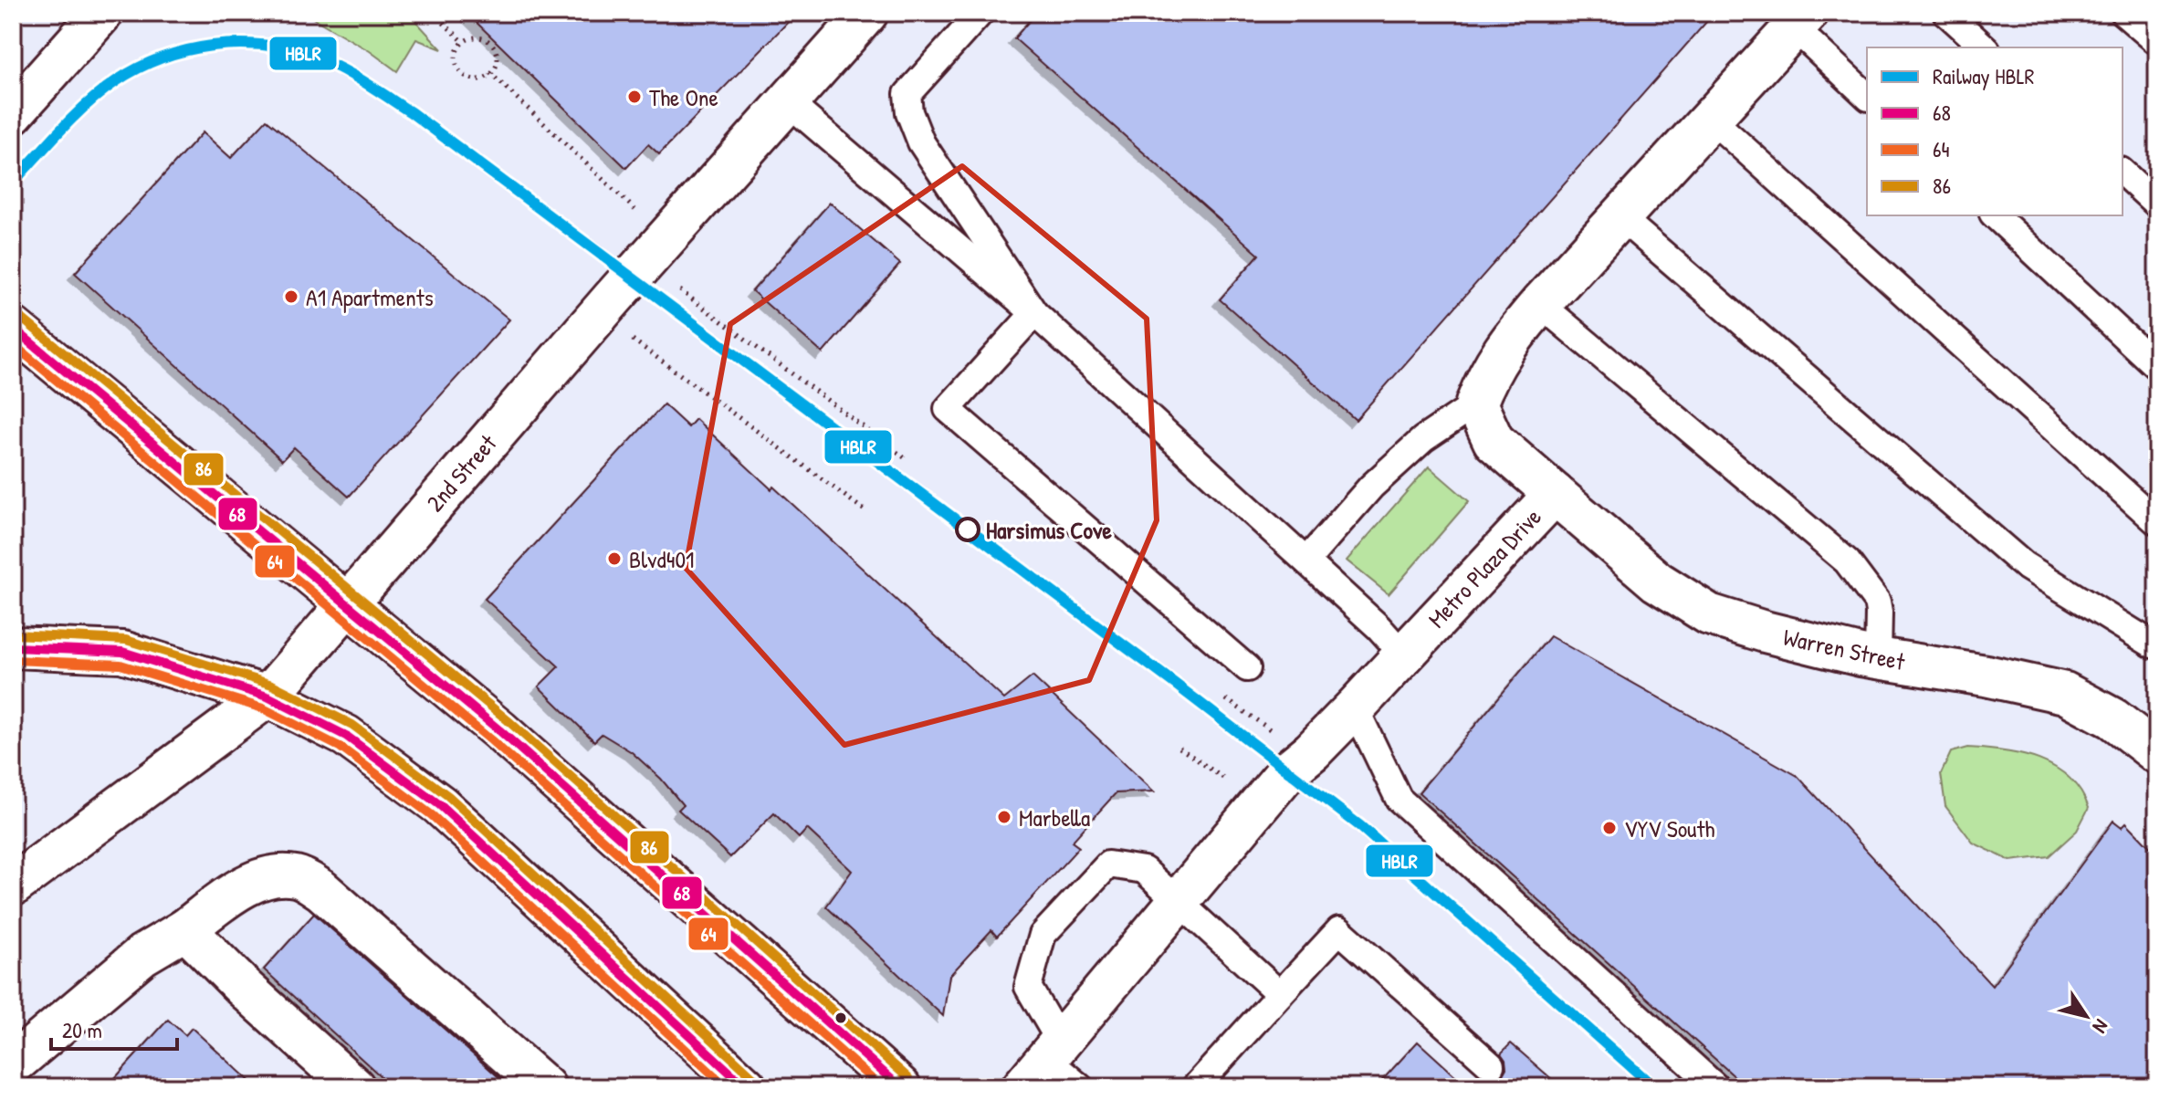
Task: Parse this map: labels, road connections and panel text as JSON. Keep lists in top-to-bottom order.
{
  "streets": {
    "street": ["2nd Street", "Metro Plaza Drive", "Warren Street"]
  },
  "crossings": [
    ["Metro Plaza Drive", "Warren Street"]
  ],
  "places": [
    "The One",
    "A1 Apartments",
    "Harsimus Cove",
    "Blvd401",
    "Marbella",
    "VYV South"
  ],
  "lines": [
    "rail line HBLR",
    "transit line 86",
    "transit line 68",
    "transit line 64"
  ],
  "legend": [
    "Railway HBLR",
    "68",
    "64",
    "86"
  ],
  "scale_bar": "20 m",
  "north": "bottom right"
}
